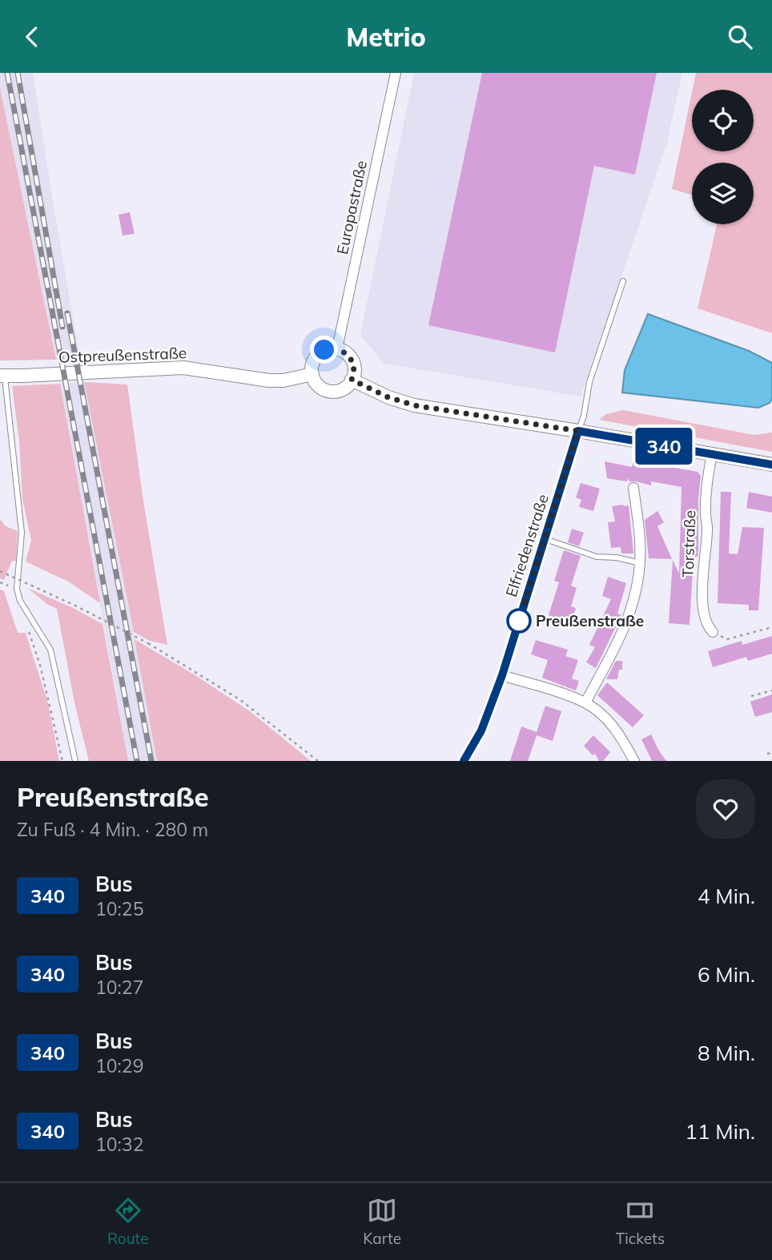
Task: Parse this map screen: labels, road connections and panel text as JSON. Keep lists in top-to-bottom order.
{
  "streets": {
    "street": [
      "Europastraße",
      "Ostpreußenstraße",
      "Torstraße",
      "Elfriedenstraße"
    ]
  },
  "crossings": [
    ["Europastraße", "Ostpreußenstraße"]
  ],
  "places": ["Preußenstraße"],
  "lines": ["bus line 340"],
  "page": {
    "header": "Metrio",
    "on_map": "340",
    "heading": ["Preußenstraße", "Zu Fuß · 4 Min. · 280 m"],
    "list": [
      {
        "mark": "340",
        "name": "Bus",
        "note": "10:25",
        "value": "4 Min."
      },
      {
        "mark": "340",
        "name": "Bus",
        "note": "10:27",
        "value": "6 Min."
      },
      {
        "mark": "340",
        "name": "Bus",
        "note": "10:29",
        "value": "8 Min."
      },
      {
        "mark": "340",
        "name": "Bus",
        "note": "10:32",
        "value": "11 Min."
      }
    ],
    "tabs": ["Route", "Karte", "Tickets"]
  }
}
